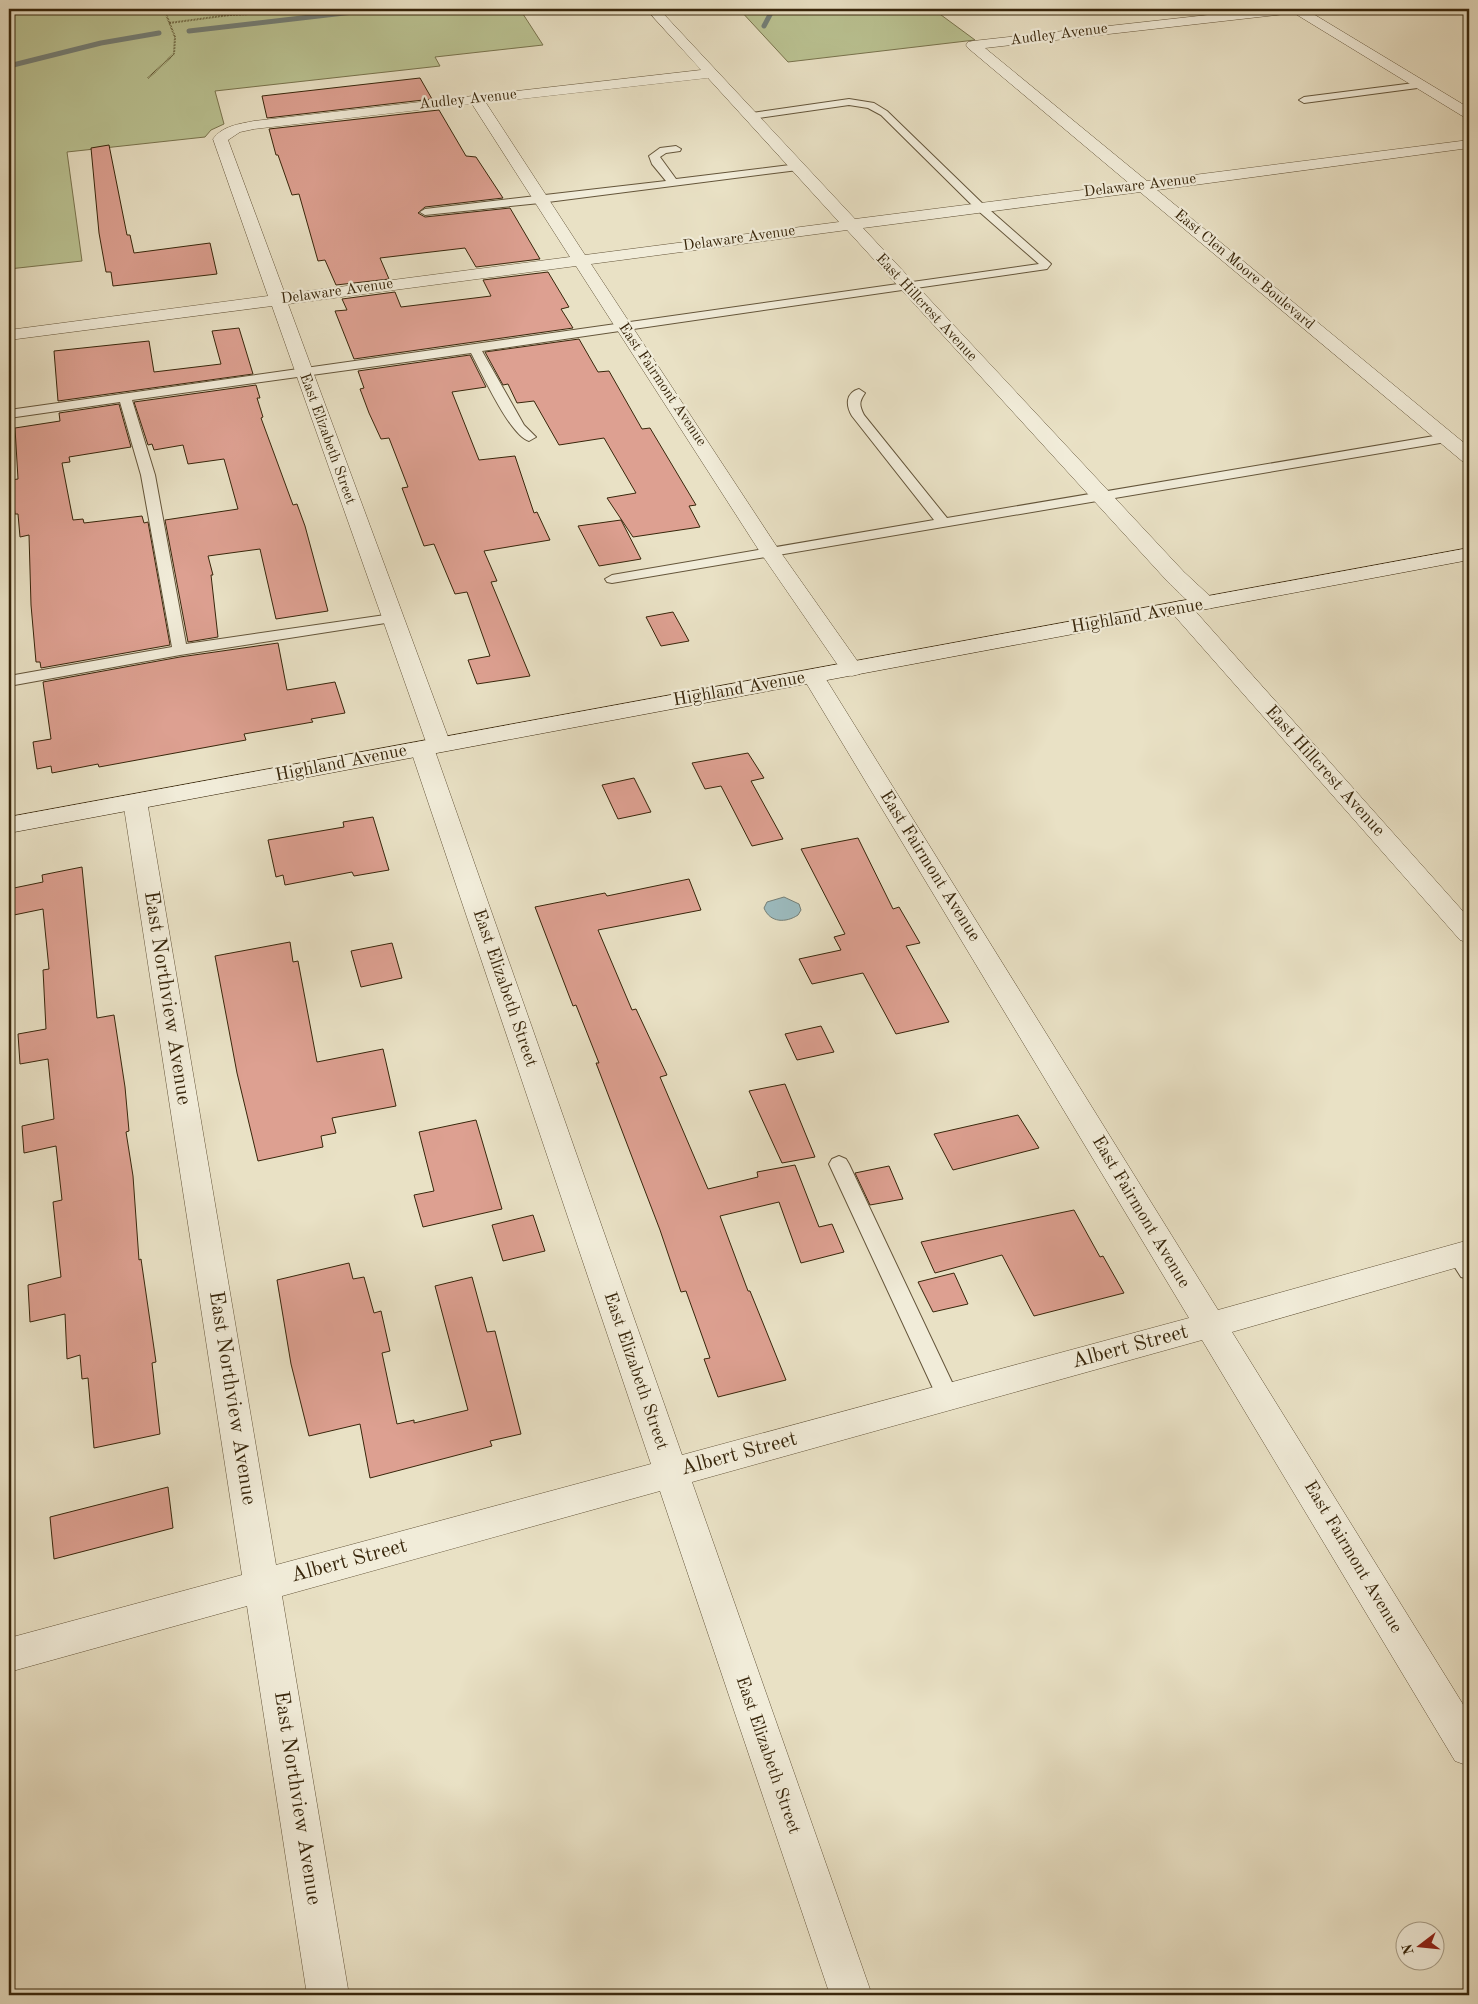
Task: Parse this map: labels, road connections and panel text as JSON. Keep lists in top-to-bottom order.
{
  "streets": {
    "street": [
      "Audley Avenue",
      "Delaware Avenue",
      "East Clen Moore Boulevard",
      "East Hillcrest Avenue",
      "East Fairmont Avenue",
      "East Elizabeth Street",
      "Highland Avenue",
      "East Northview Avenue",
      "Albert Street"
    ]
  },
  "crossings": [
    ["Audley Avenue", "East Clen Moore Boulevard"],
    ["Audley Avenue", "East Hillcrest Avenue"],
    ["Audley Avenue", "East Fairmont Avenue"],
    ["Audley Avenue", "East Elizabeth Street"],
    ["Delaware Avenue", "East Clen Moore Boulevard"],
    ["Delaware Avenue", "East Hillcrest Avenue"],
    ["Delaware Avenue", "East Fairmont Avenue"],
    ["Delaware Avenue", "East Elizabeth Street"],
    ["East Hillcrest Avenue", "Highland Avenue"],
    ["East Fairmont Avenue", "Highland Avenue"],
    ["East Fairmont Avenue", "Albert Street"],
    ["East Elizabeth Street", "Highland Avenue"],
    ["East Elizabeth Street", "Albert Street"],
    ["Highland Avenue", "East Northview Avenue"],
    ["East Northview Avenue", "Albert Street"]
  ],
  "north": "left"
}
